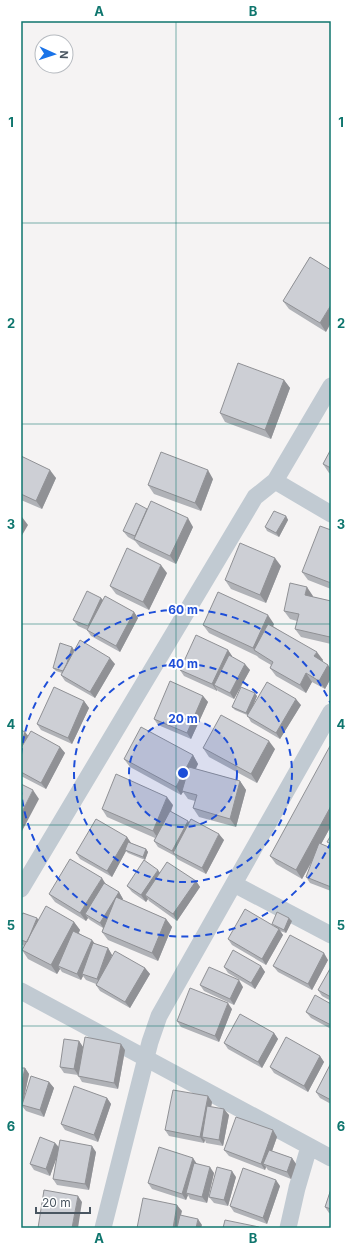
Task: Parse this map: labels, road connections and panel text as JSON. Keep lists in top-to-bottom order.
{
  "scale_bar": "20 m",
  "north": "right",
  "grid": {
    "columns": ["A", "B"],
    "rows": [
      "1",
      "2",
      "3",
      "4",
      "5",
      "6"
    ]
  },
  "rings": ["60 m", "40 m", "20 m"]
}
